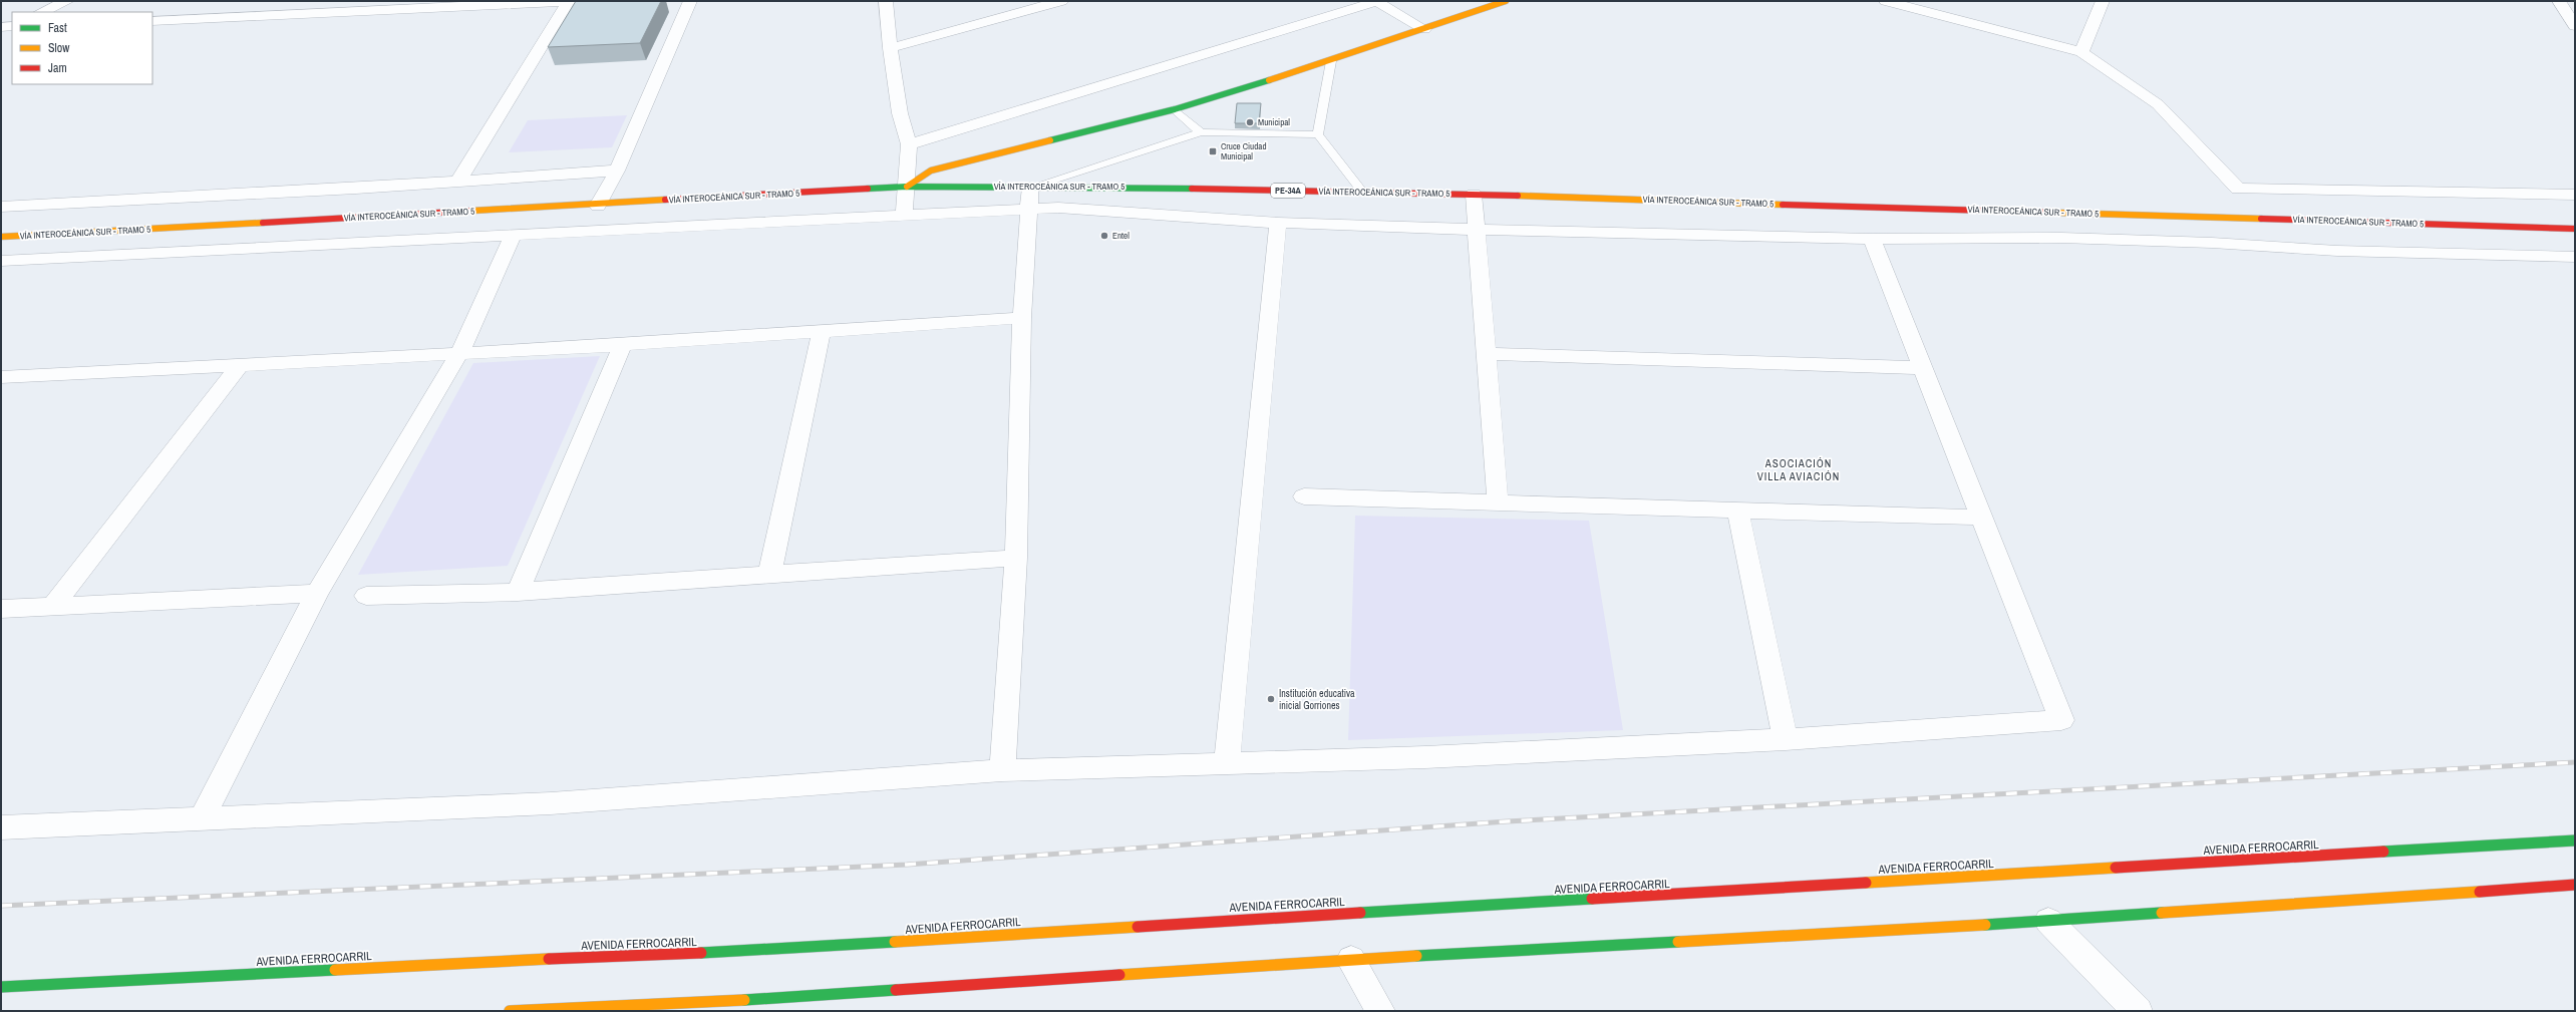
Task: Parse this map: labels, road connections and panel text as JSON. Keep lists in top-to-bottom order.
{
  "streets": {
    "main road": ["VÍA INTEROCEÁNICA SUR - TRAMO 5", "PE-34A", "AVENIDA FERROCARRIL"]
  },
  "districts": ["ASOCIACIÓN VILLA AVIACIÓN"],
  "places": {
    "other": ["Municipal", "Entel", "Institución educativa inicial Gorriones"],
    "transit": ["Cruce Ciudad Municipal"]
  },
  "legend": ["Fast", "Slow", "Jam"]
}
